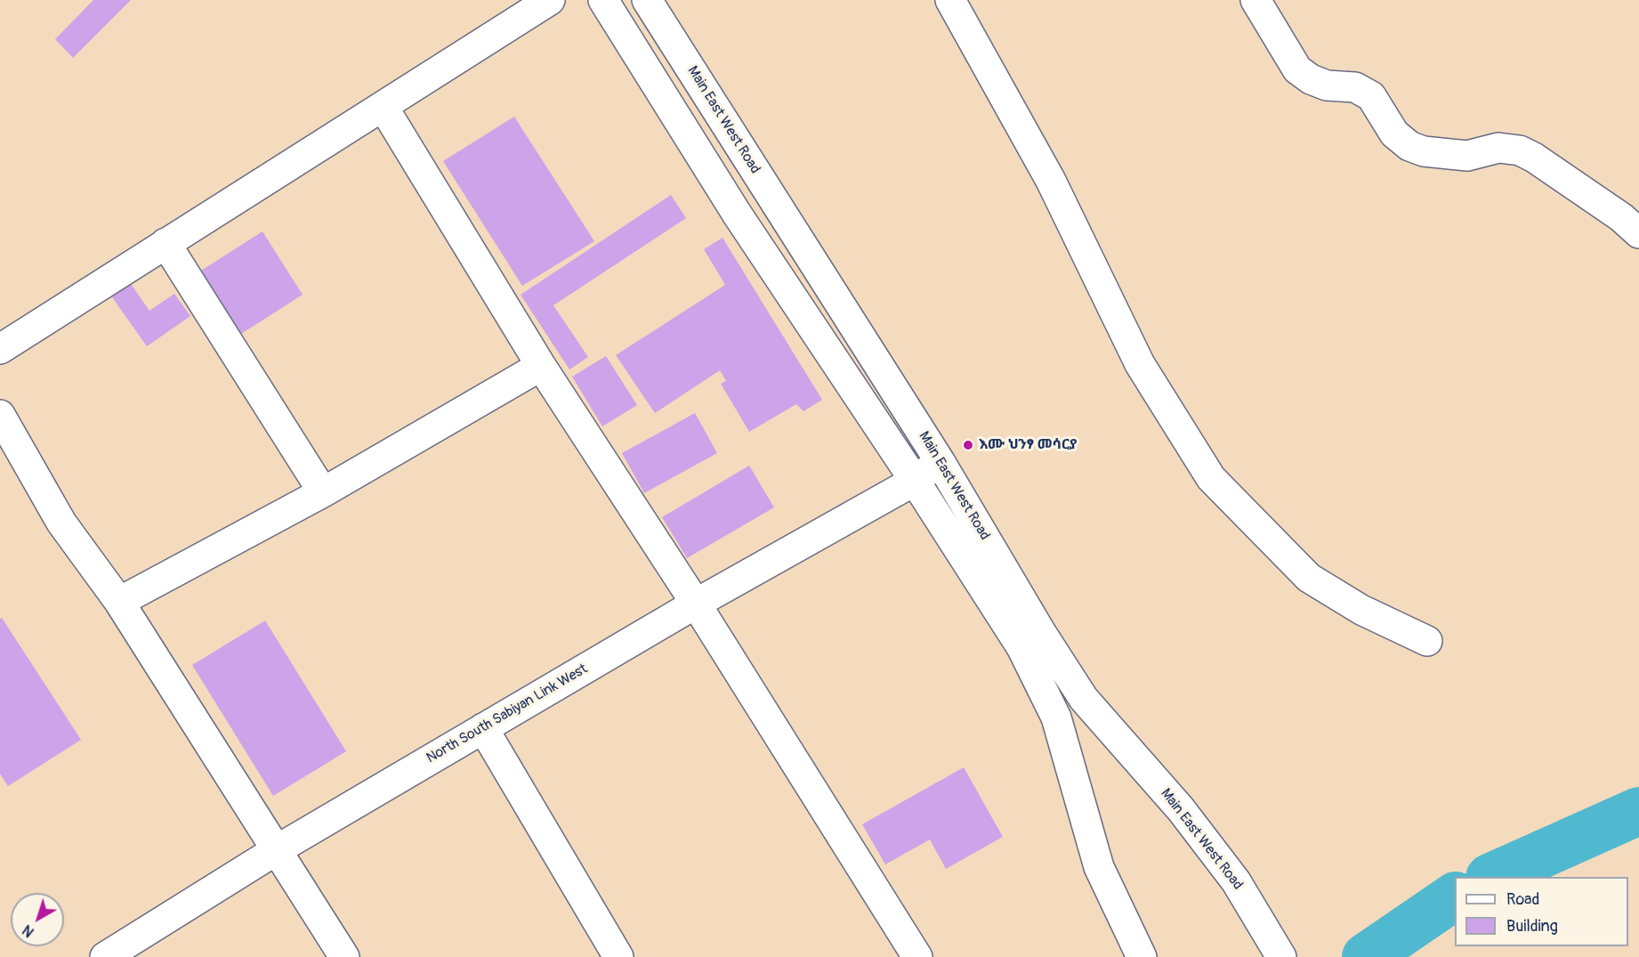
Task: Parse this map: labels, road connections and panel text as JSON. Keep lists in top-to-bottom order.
{
  "streets": {
    "street": ["Main East West Road", "North South Sabiyan Link West"]
  },
  "crossings": [
    ["Main East West Road", "North South Sabiyan Link West"]
  ],
  "places": ["እሙ ህንፃ መሳርያ"],
  "legend": ["Road", "Building"],
  "north": "bottom left"
}
